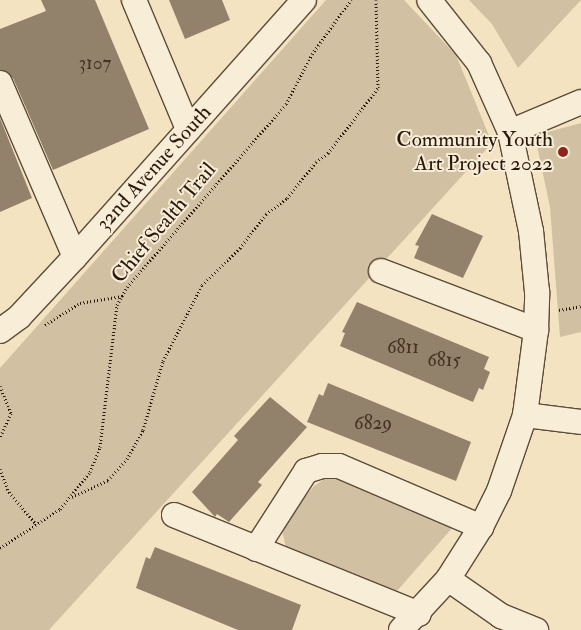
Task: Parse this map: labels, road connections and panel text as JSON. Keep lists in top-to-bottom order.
{
  "streets": {
    "street": ["32nd Avenue South"],
    "path": ["Chief Sealth Trail"]
  },
  "places": ["Community Youth Art Project 2022"],
  "house_numbers": [
    "3107",
    "6811",
    "6815",
    "6829"
  ]
}
